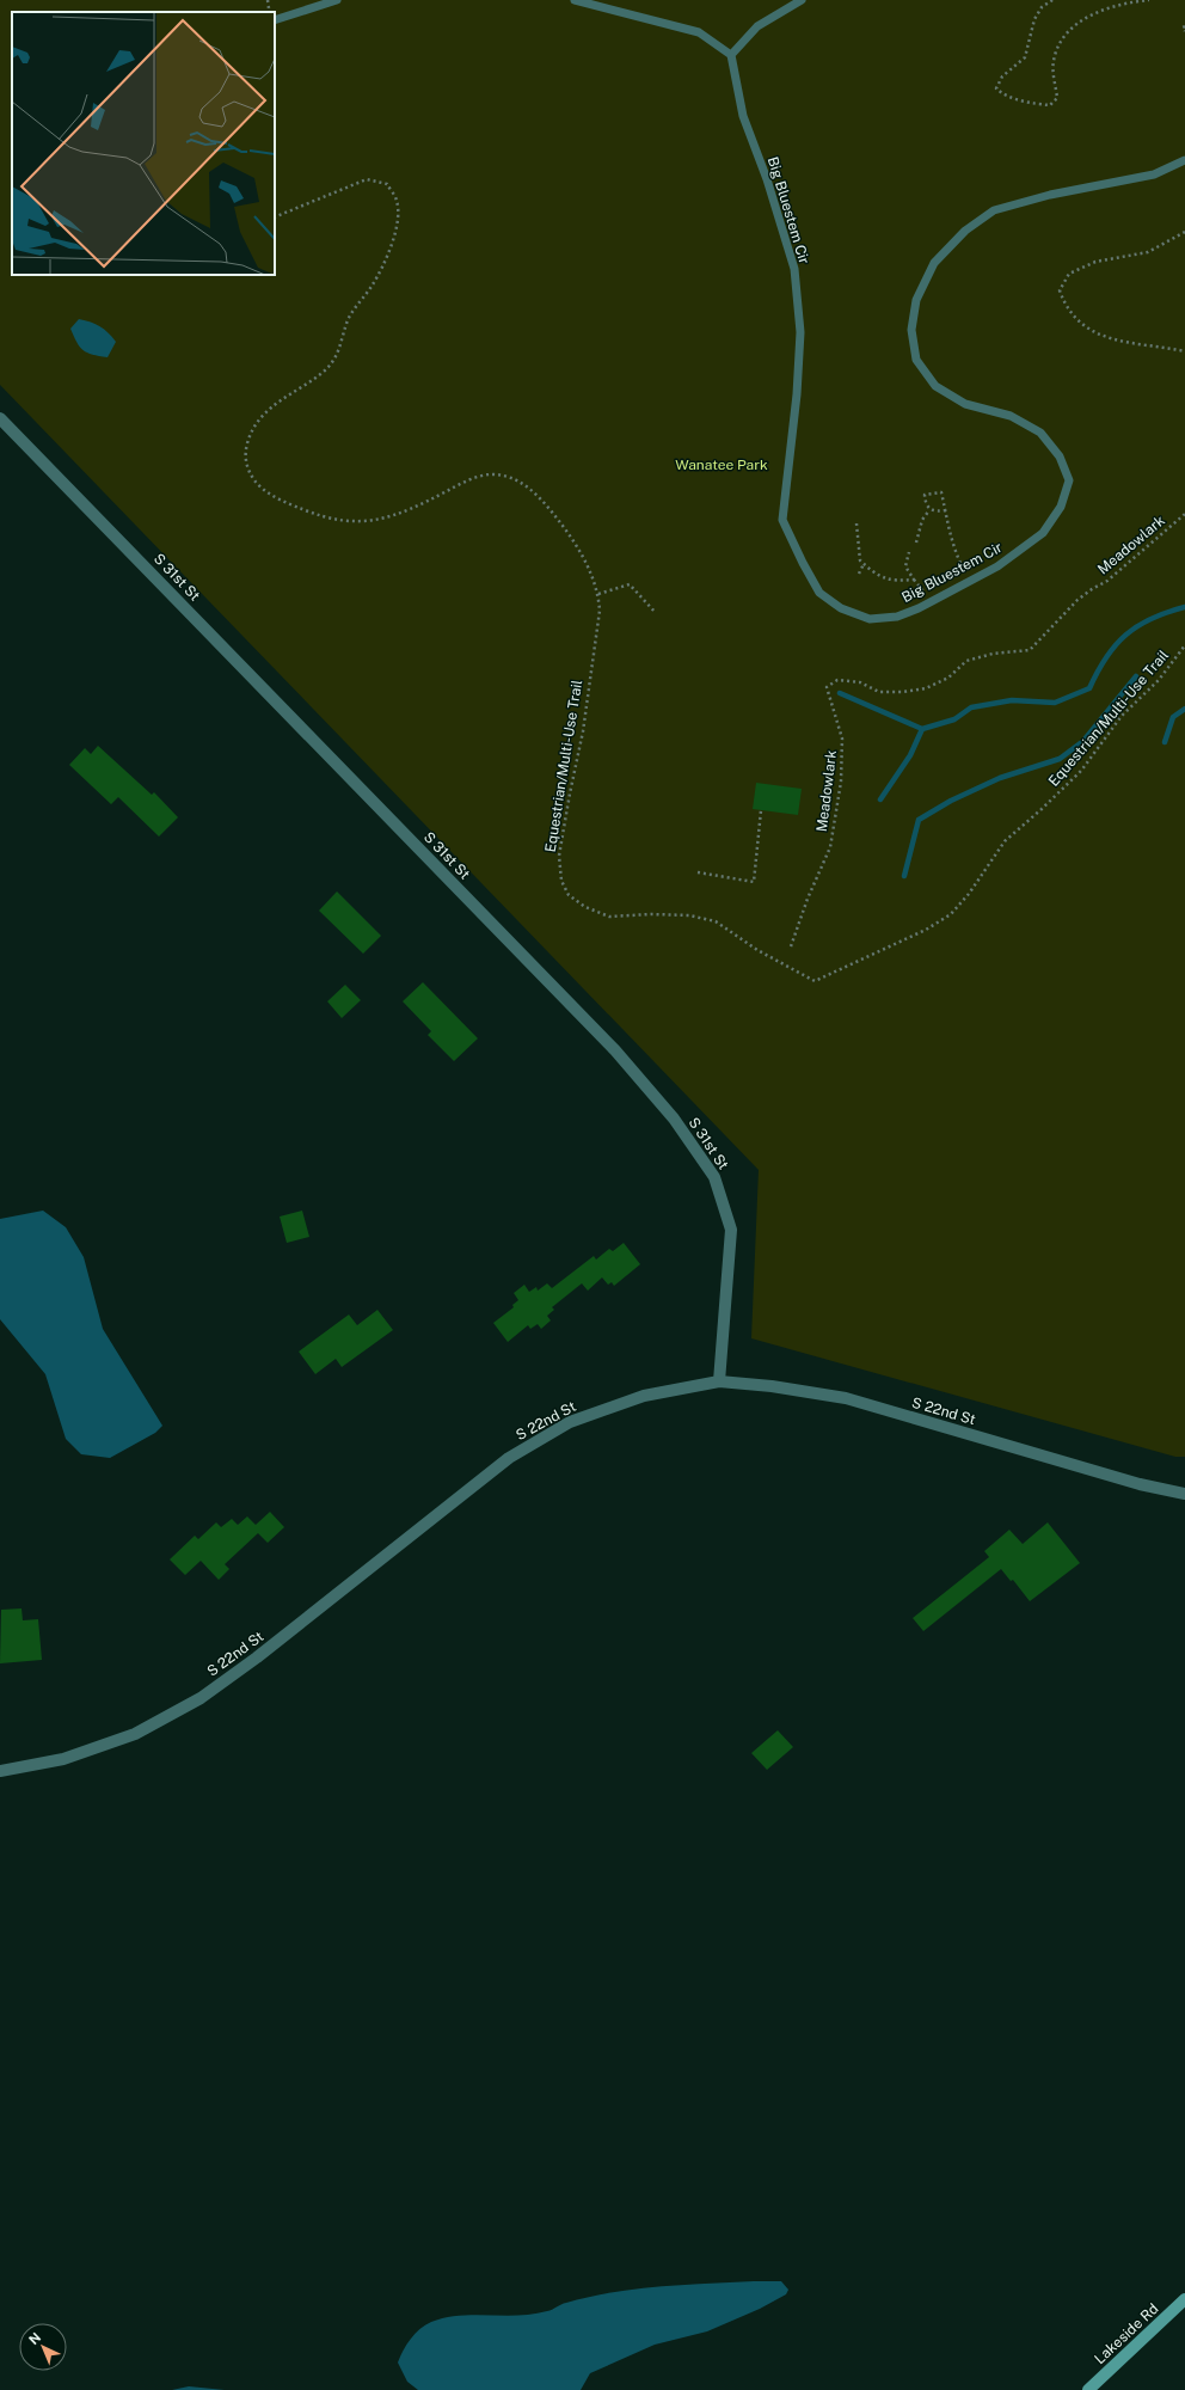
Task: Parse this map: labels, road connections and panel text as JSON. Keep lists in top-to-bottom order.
{
  "streets": {
    "main road": ["Lakeside Rd"],
    "street": ["S 31st St", "S 22nd St"],
    "lane": ["Big Bluestem Cir"],
    "path": ["Meadowlark", "Equestrian/Multi-Use Trail"]
  },
  "crossings": [
    ["S 31st St", "S 22nd St"]
  ],
  "parks": ["Wanatee Park"],
  "north": "top left"
}
